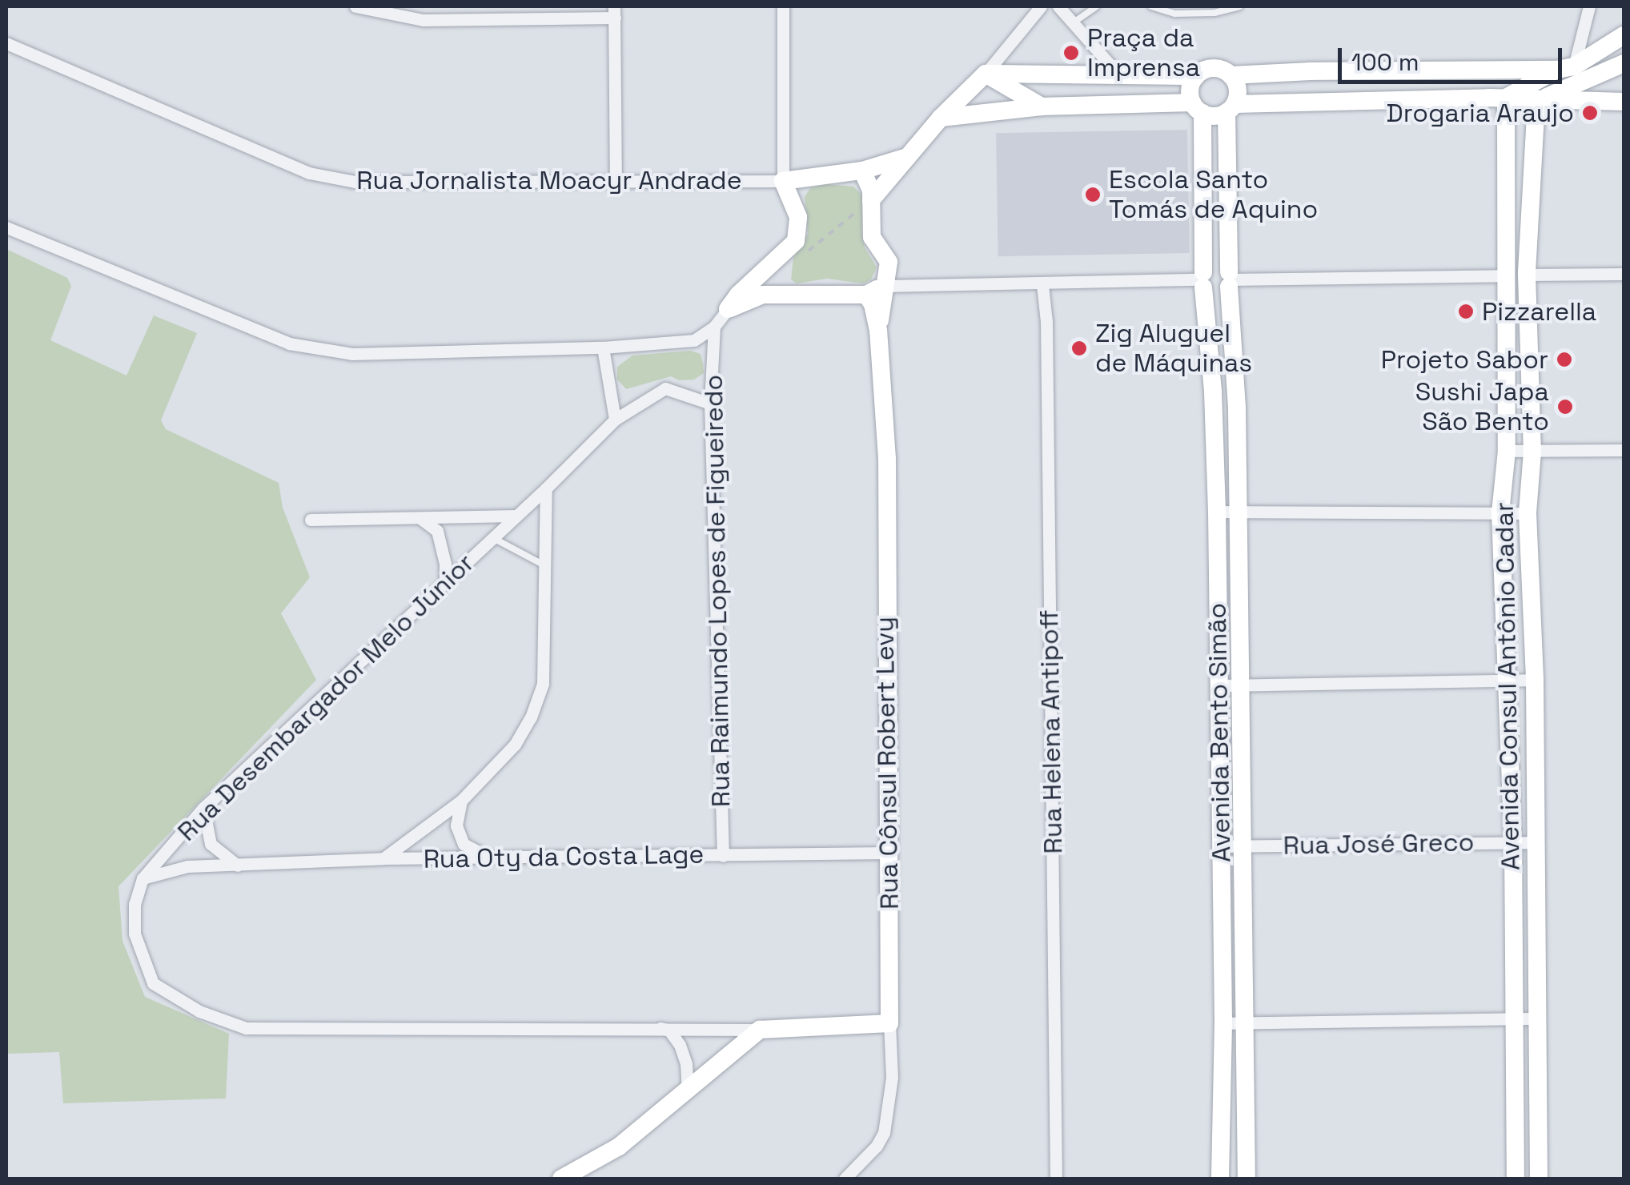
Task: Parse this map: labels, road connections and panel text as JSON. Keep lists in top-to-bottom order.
{
  "streets": {
    "street": [
      "Rua Jornalista Moacyr Andrade",
      "Rua Raimundo Lopes de Figueiredo",
      "Avenida Consul Antônio Cadar",
      "Rua Desembargador Melo Júnior",
      "Rua Helena Antipoff",
      "Avenida Bento Simão",
      "Rua Cônsul Robert Levy",
      "Rua José Greco",
      "Rua Oty da Costa Lage"
    ]
  },
  "crossings": [
    ["Rua Raimundo Lopes de Figueiredo", "Rua Desembargador Melo Júnior"],
    ["Rua Raimundo Lopes de Figueiredo", "Rua Oty da Costa Lage"],
    ["Avenida Consul Antônio Cadar", "Rua José Greco"],
    ["Rua Desembargador Melo Júnior", "Rua Cônsul Robert Levy"],
    ["Rua Desembargador Melo Júnior", "Rua Oty da Costa Lage"],
    ["Avenida Bento Simão", "Rua José Greco"],
    ["Rua Cônsul Robert Levy", "Rua Oty da Costa Lage"]
  ],
  "places": [
    "Praça da Imprensa",
    "Drogaria Araujo",
    "Escola Santo Tomás de Aquino",
    "Pizzarella",
    "Zig Aluguel de Máquinas",
    "Projeto Sabor",
    "Sushi Japa São Bento"
  ],
  "scale_bar": "100 m"
}
